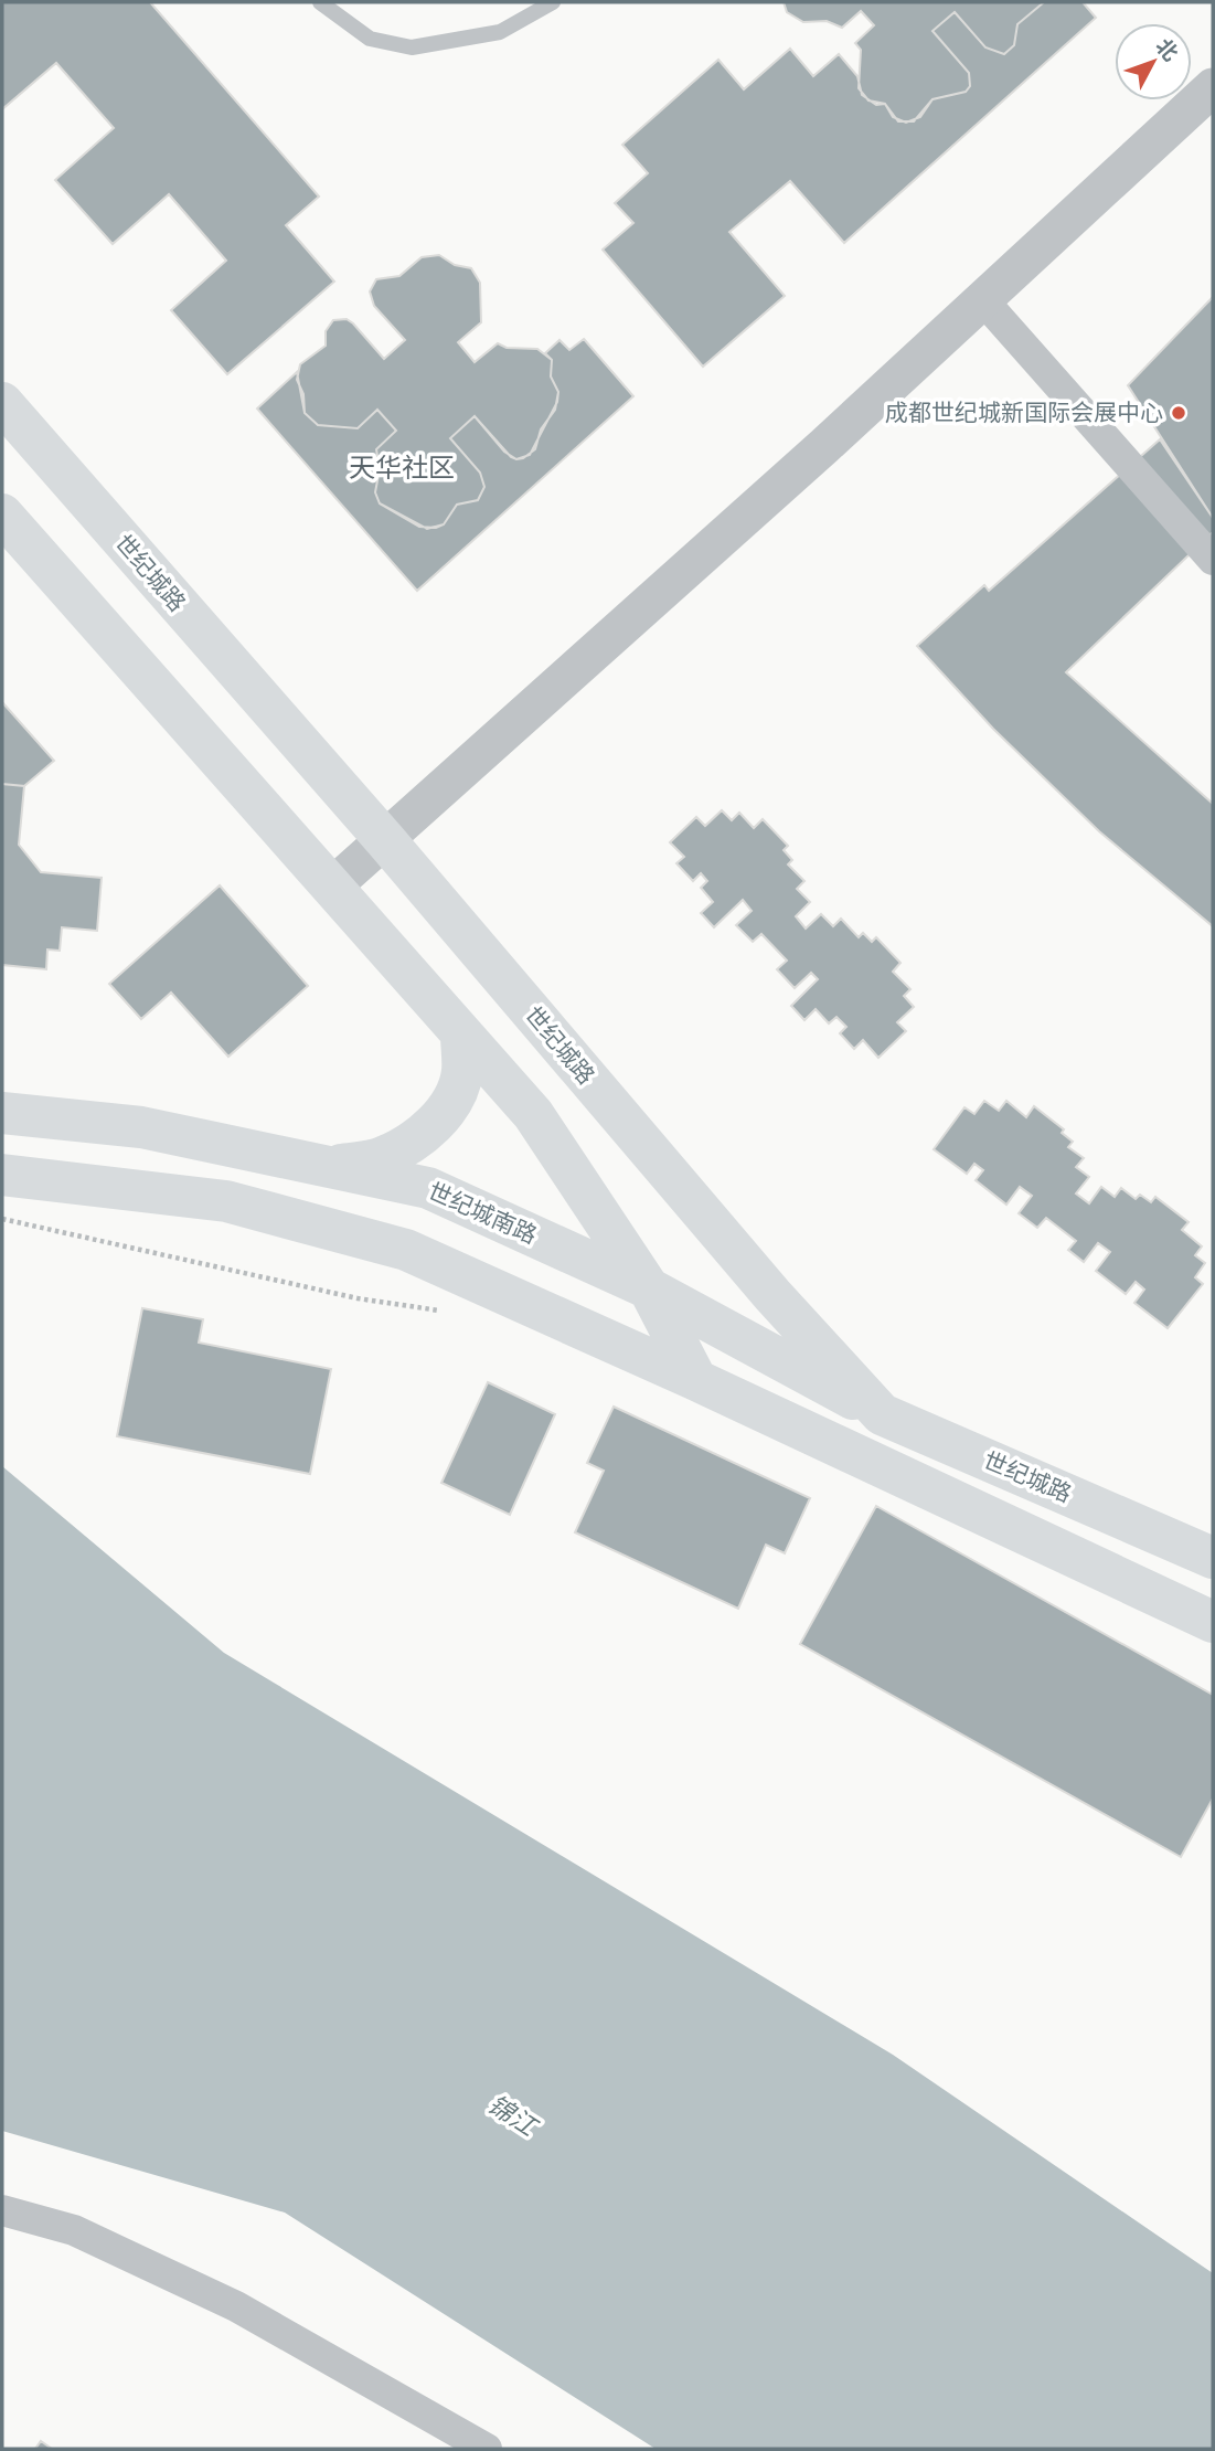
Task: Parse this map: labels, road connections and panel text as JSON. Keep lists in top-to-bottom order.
{
  "streets": {
    "main road": ["世纪城路", "世纪城南路"]
  },
  "crossings": [
    ["世纪城路", "世纪城南路"]
  ],
  "districts": ["天华社区"],
  "water": ["锦江"],
  "places": ["成都世纪城新国际会展中心"],
  "north": "top right"
}
